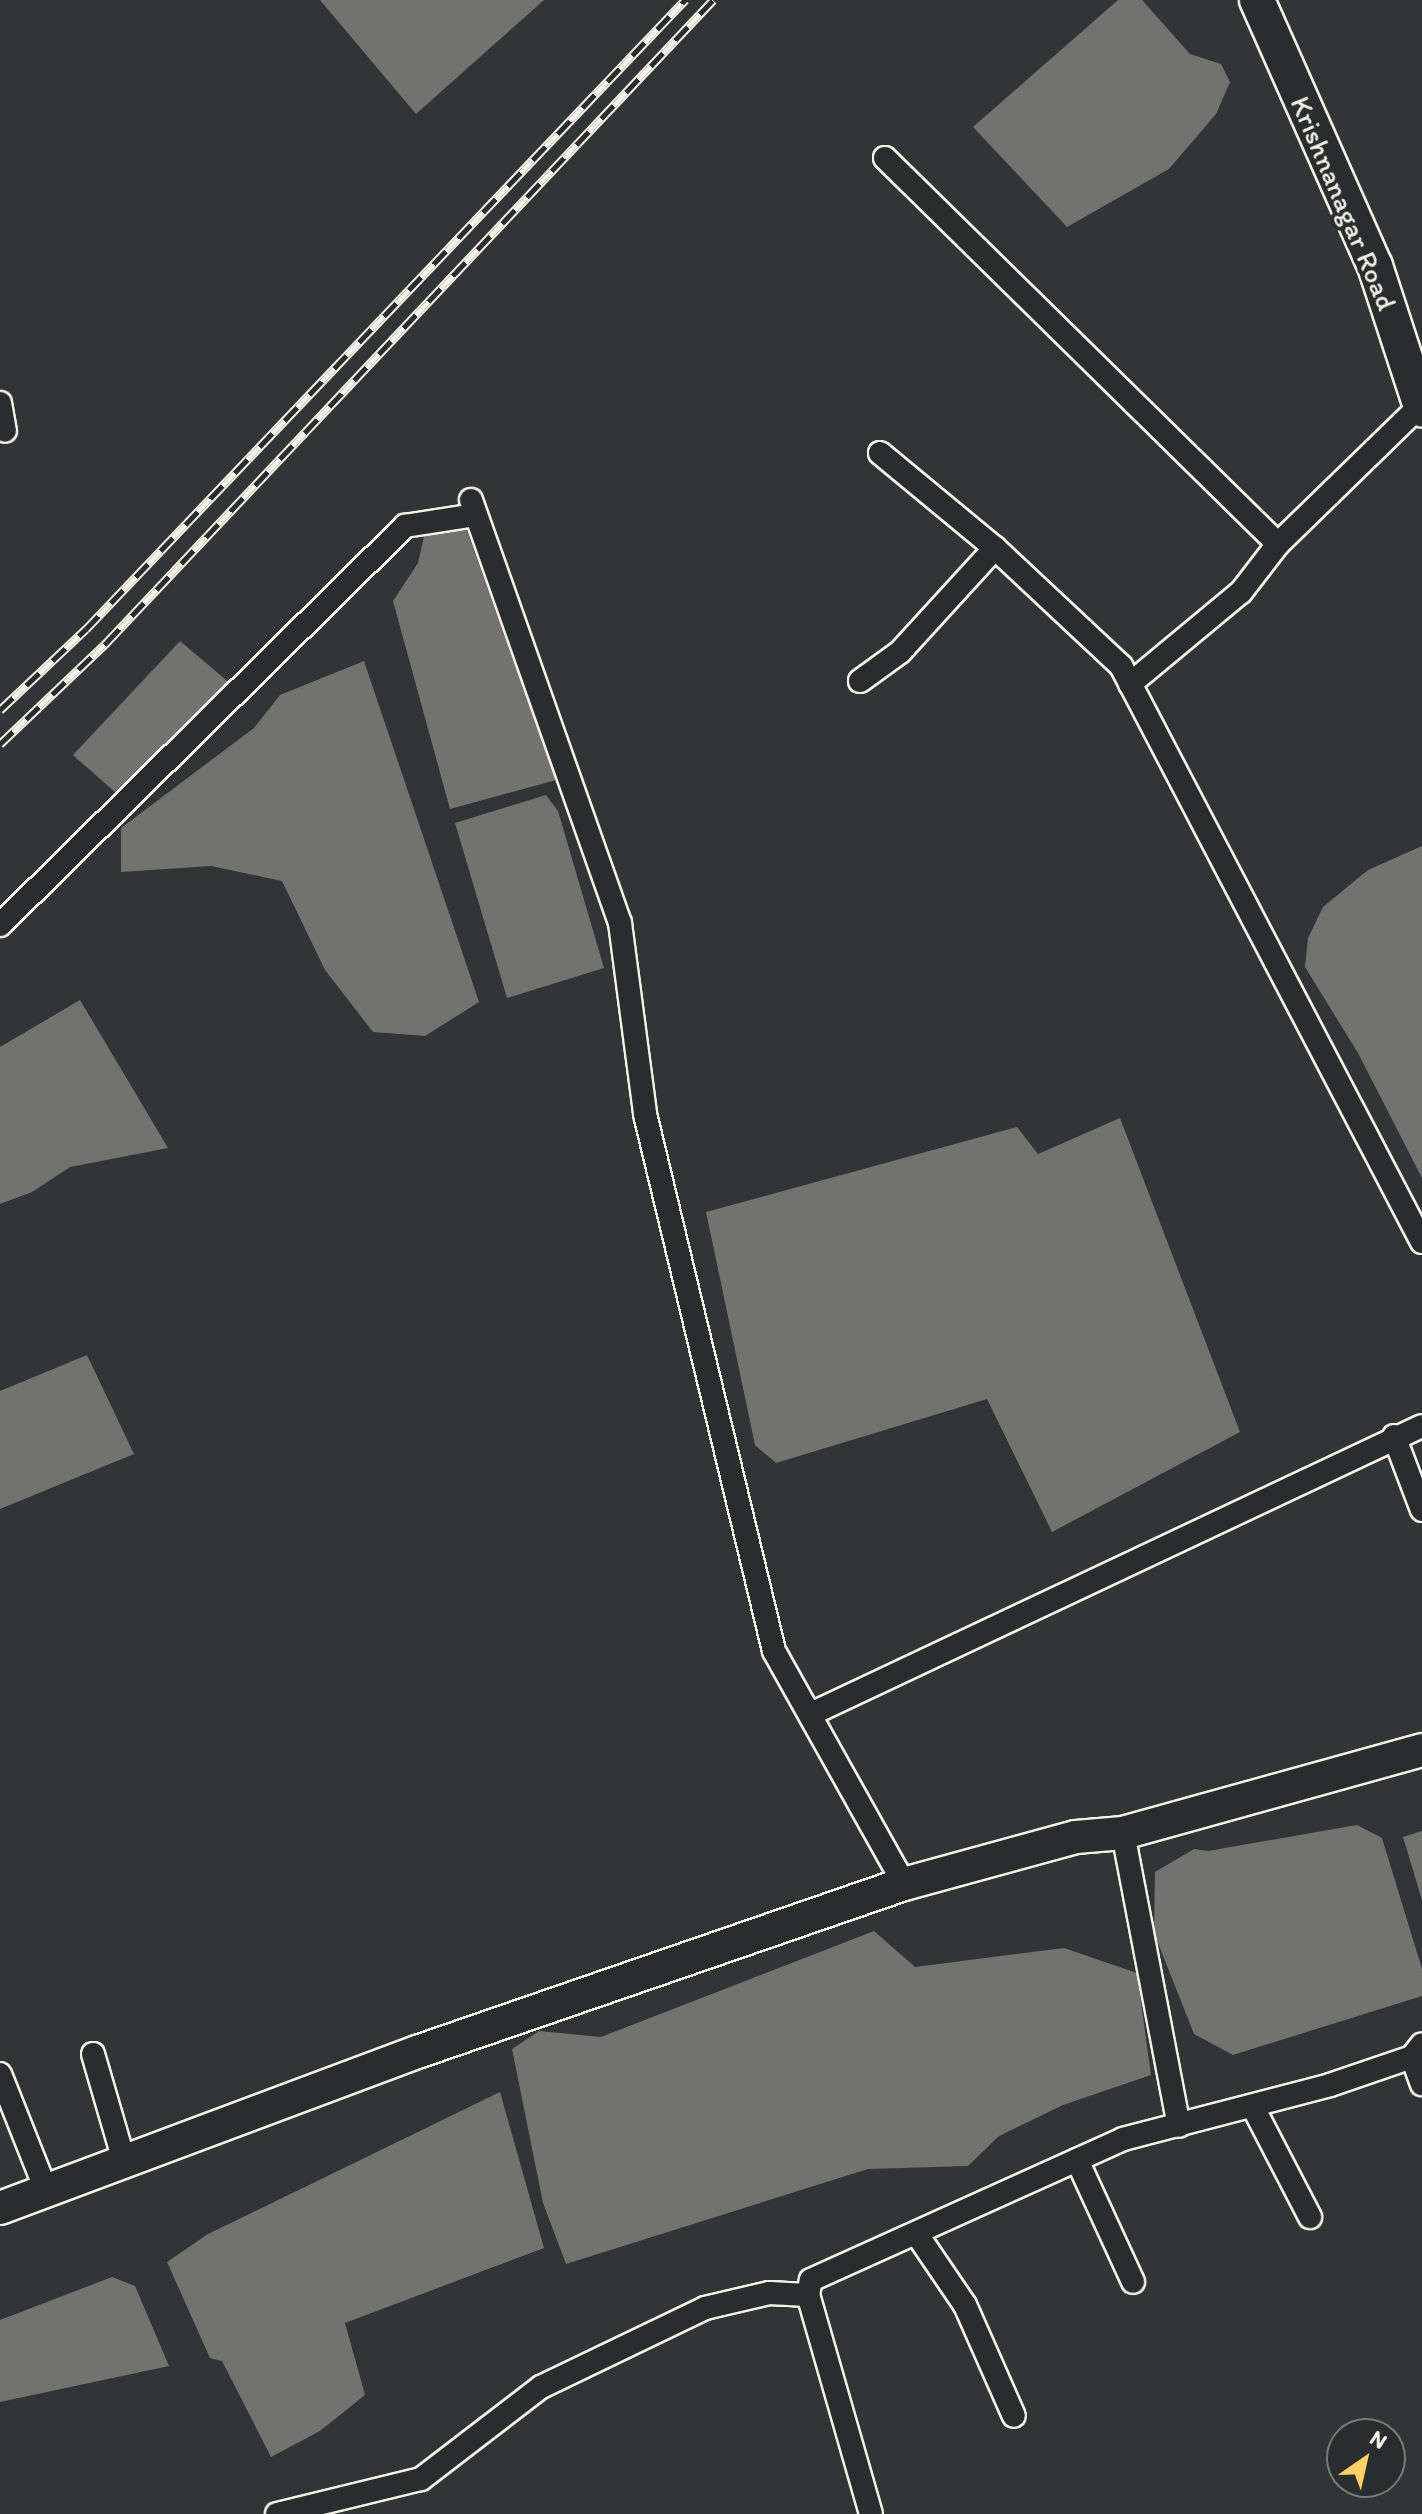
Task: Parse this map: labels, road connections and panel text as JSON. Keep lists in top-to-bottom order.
{
  "streets": {
    "main road": ["Krishnanagar Road"]
  },
  "north": "top right"
}
